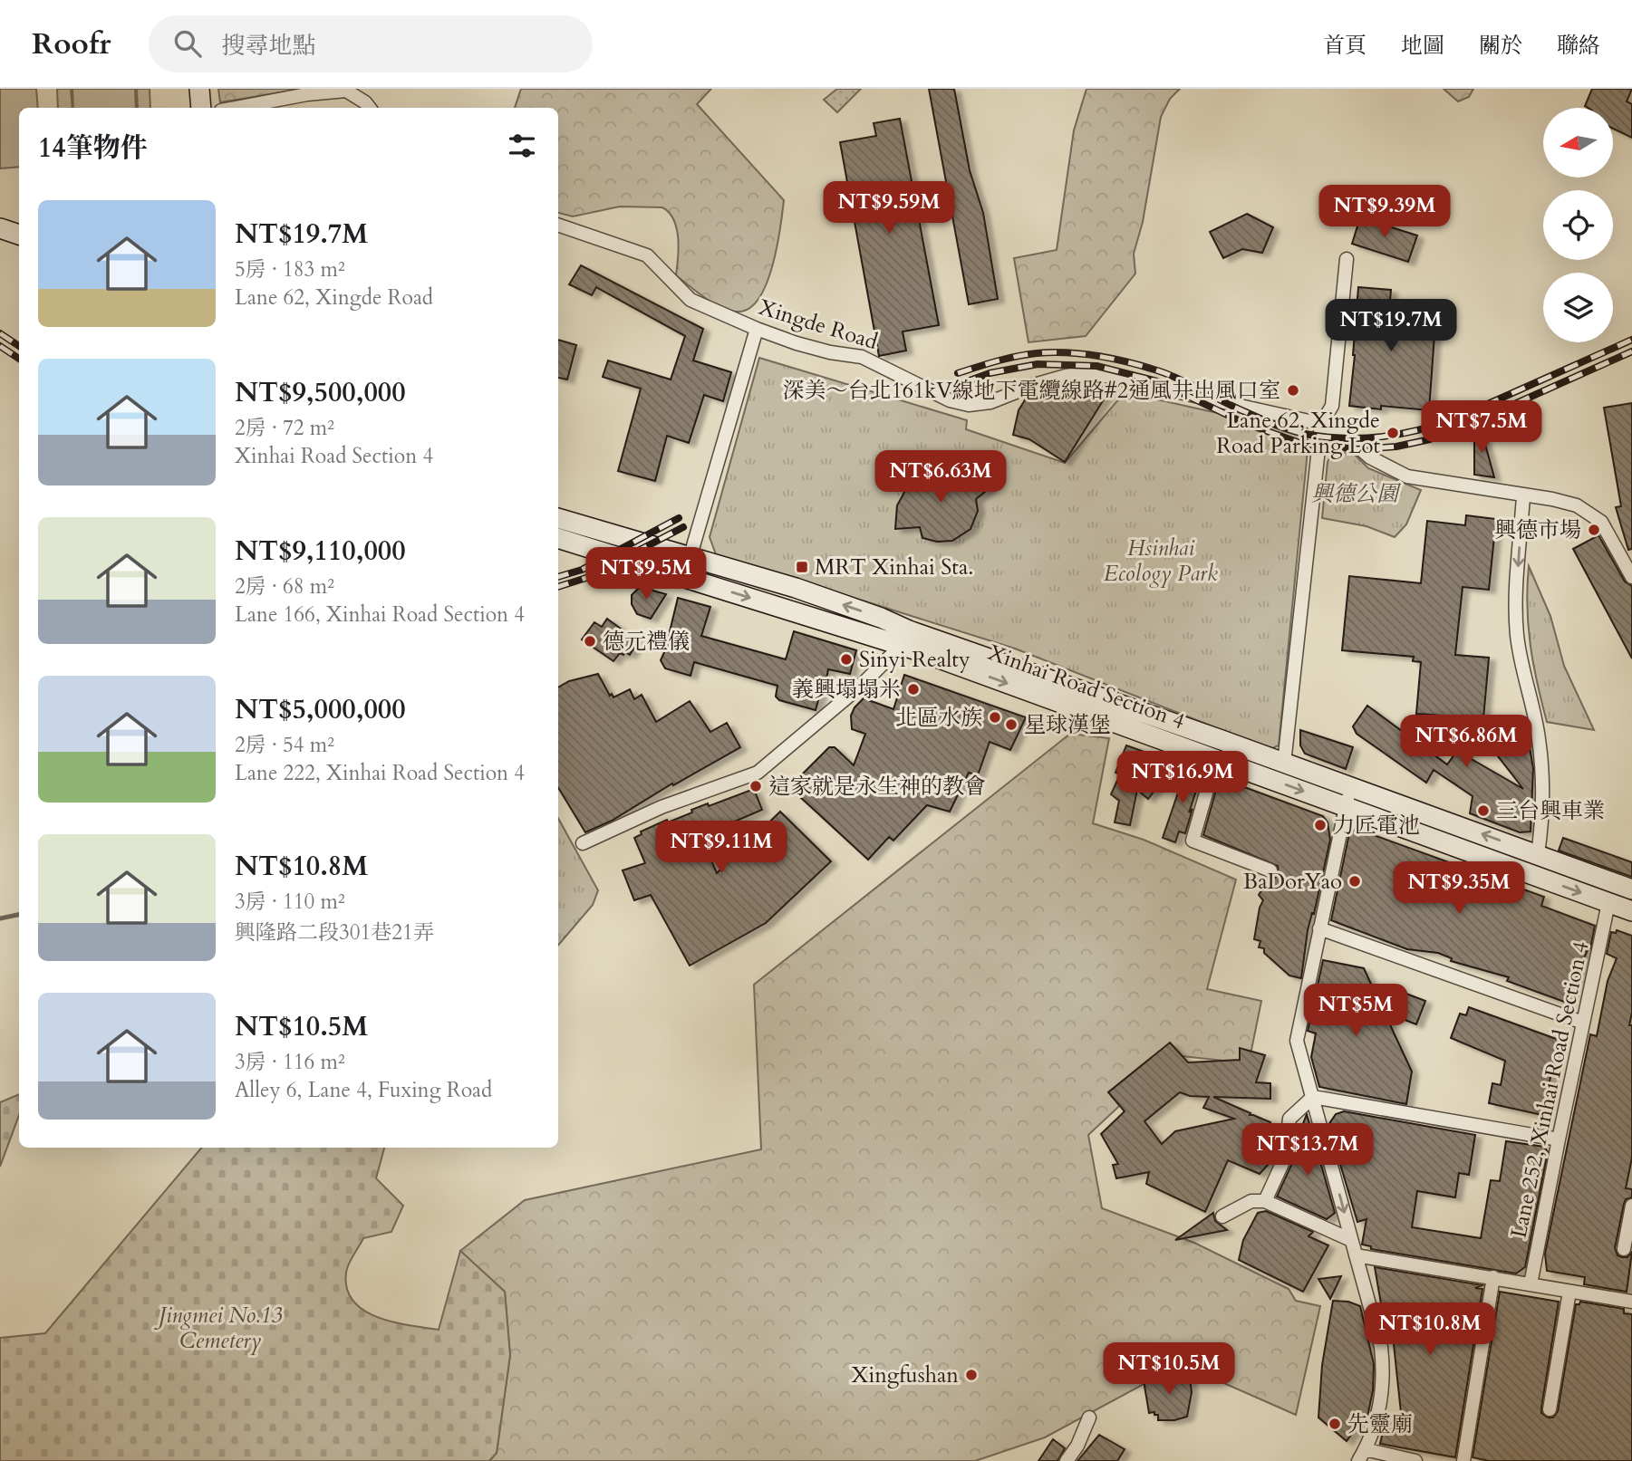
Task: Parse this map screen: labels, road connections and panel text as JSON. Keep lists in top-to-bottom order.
{
  "streets": {
    "main road": ["Xinhai Road Section 4"],
    "street": ["Xingde Road", "Lane 252, Xinhai Road Section 4"]
  },
  "crossings": [
    ["Xinhai Road Section 4", "Lane 252, Xinhai Road Section 4"]
  ],
  "parks": ["興德公園", "Hsinhai Ecology Park", "Jingmei No.13 Cemetery"],
  "places": {
    "other": [
      "深美～台北161kV線地下電纜線路#2通風井出風口室",
      "Lane 62, Xingde Road Parking Lot",
      "興德市場",
      "德元禮儀",
      "Sinyi Realty",
      "義興塌塌米",
      "北區水族",
      "星球漢堡",
      "這家就是永生神的教會",
      "三台興車業",
      "力匠電池",
      "BaDorYao",
      "Xingfushan",
      "先靈廟"
    ],
    "transit": ["MRT Xinhai Sta."]
  },
  "north": "left",
  "page": {
    "header": "Roofr",
    "search": "搜尋地點",
    "nav": [
      "首頁",
      "地圖",
      "關於",
      "聯絡"
    ],
    "heading": "14筆物件",
    "price": [
      "NT$9.59M",
      "NT$9.39M",
      "NT$19.7M",
      "NT$7.5M",
      "NT$6.63M",
      "NT$9.5M",
      "NT$6.86M",
      "NT$16.9M",
      "NT$9.11M",
      "NT$9.35M",
      "NT$5M",
      "NT$13.7M",
      "NT$10.8M",
      "NT$10.5M"
    ],
    "list": [
      {
        "name": "NT$19.7M",
        "note": "5房 · 183 m² · Lane 62, Xingde Road"
      },
      {
        "name": "NT$9,500,000",
        "note": "2房 · 72 m² · Xinhai Road Section 4"
      },
      {
        "name": "NT$9,110,000",
        "note": "2房 · 68 m² · Lane 166, Xinhai Road Section 4"
      },
      {
        "name": "NT$5,000,000",
        "note": "2房 · 54 m² · Lane 222, Xinhai Road Section 4"
      },
      {
        "name": "NT$10.8M",
        "note": "3房 · 110 m² · 興隆路二段301巷21弄"
      },
      {
        "name": "NT$10.5M",
        "note": "3房 · 116 m² · Alley 6, Lane 4, Fuxing Road"
      }
    ]
  }
}
